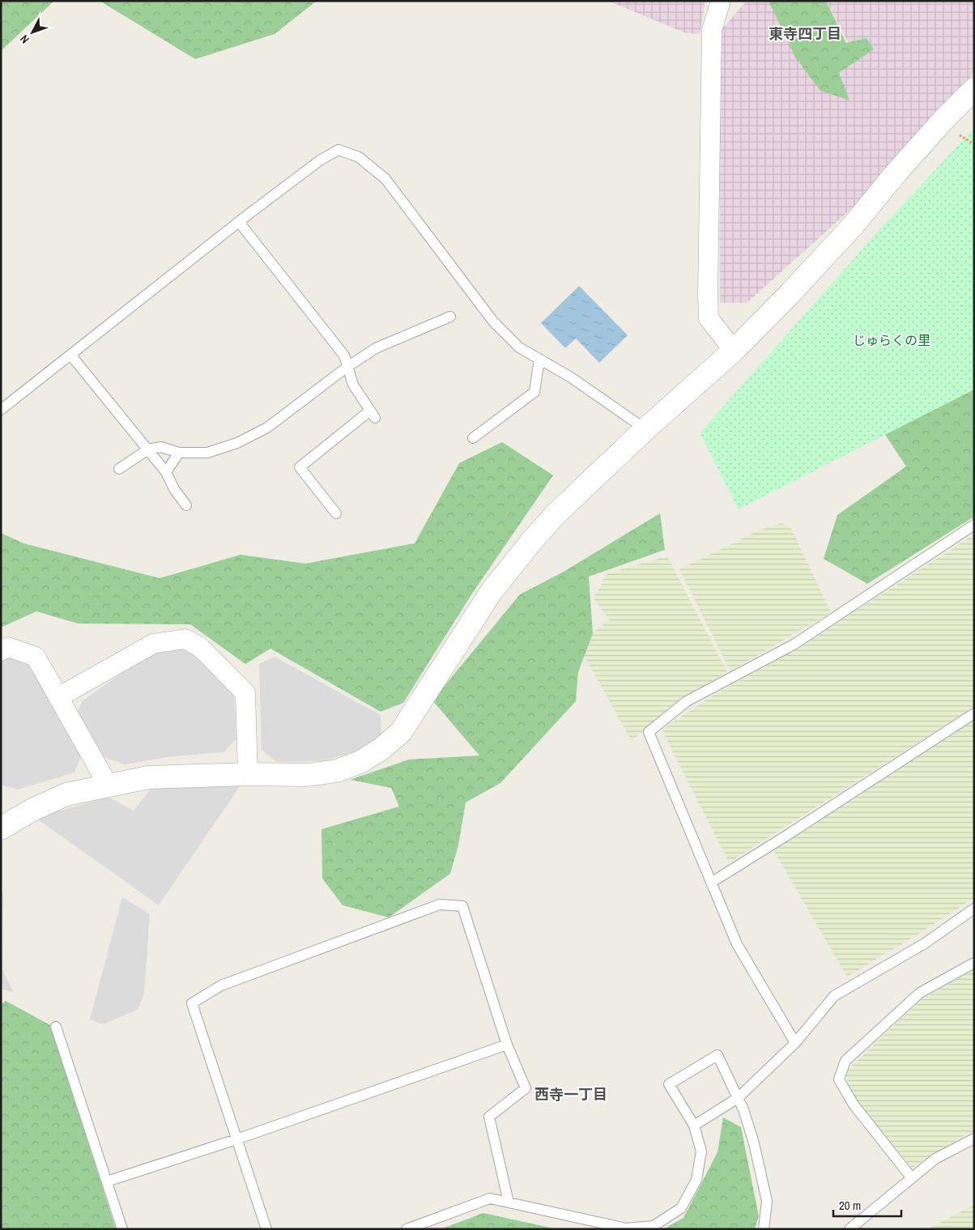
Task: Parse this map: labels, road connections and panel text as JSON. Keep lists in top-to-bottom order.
{
  "districts": ["東寺四丁目", "西寺一丁目"],
  "parks": ["じゅらくの里"],
  "scale_bar": "20 m",
  "north": "bottom left"
}
